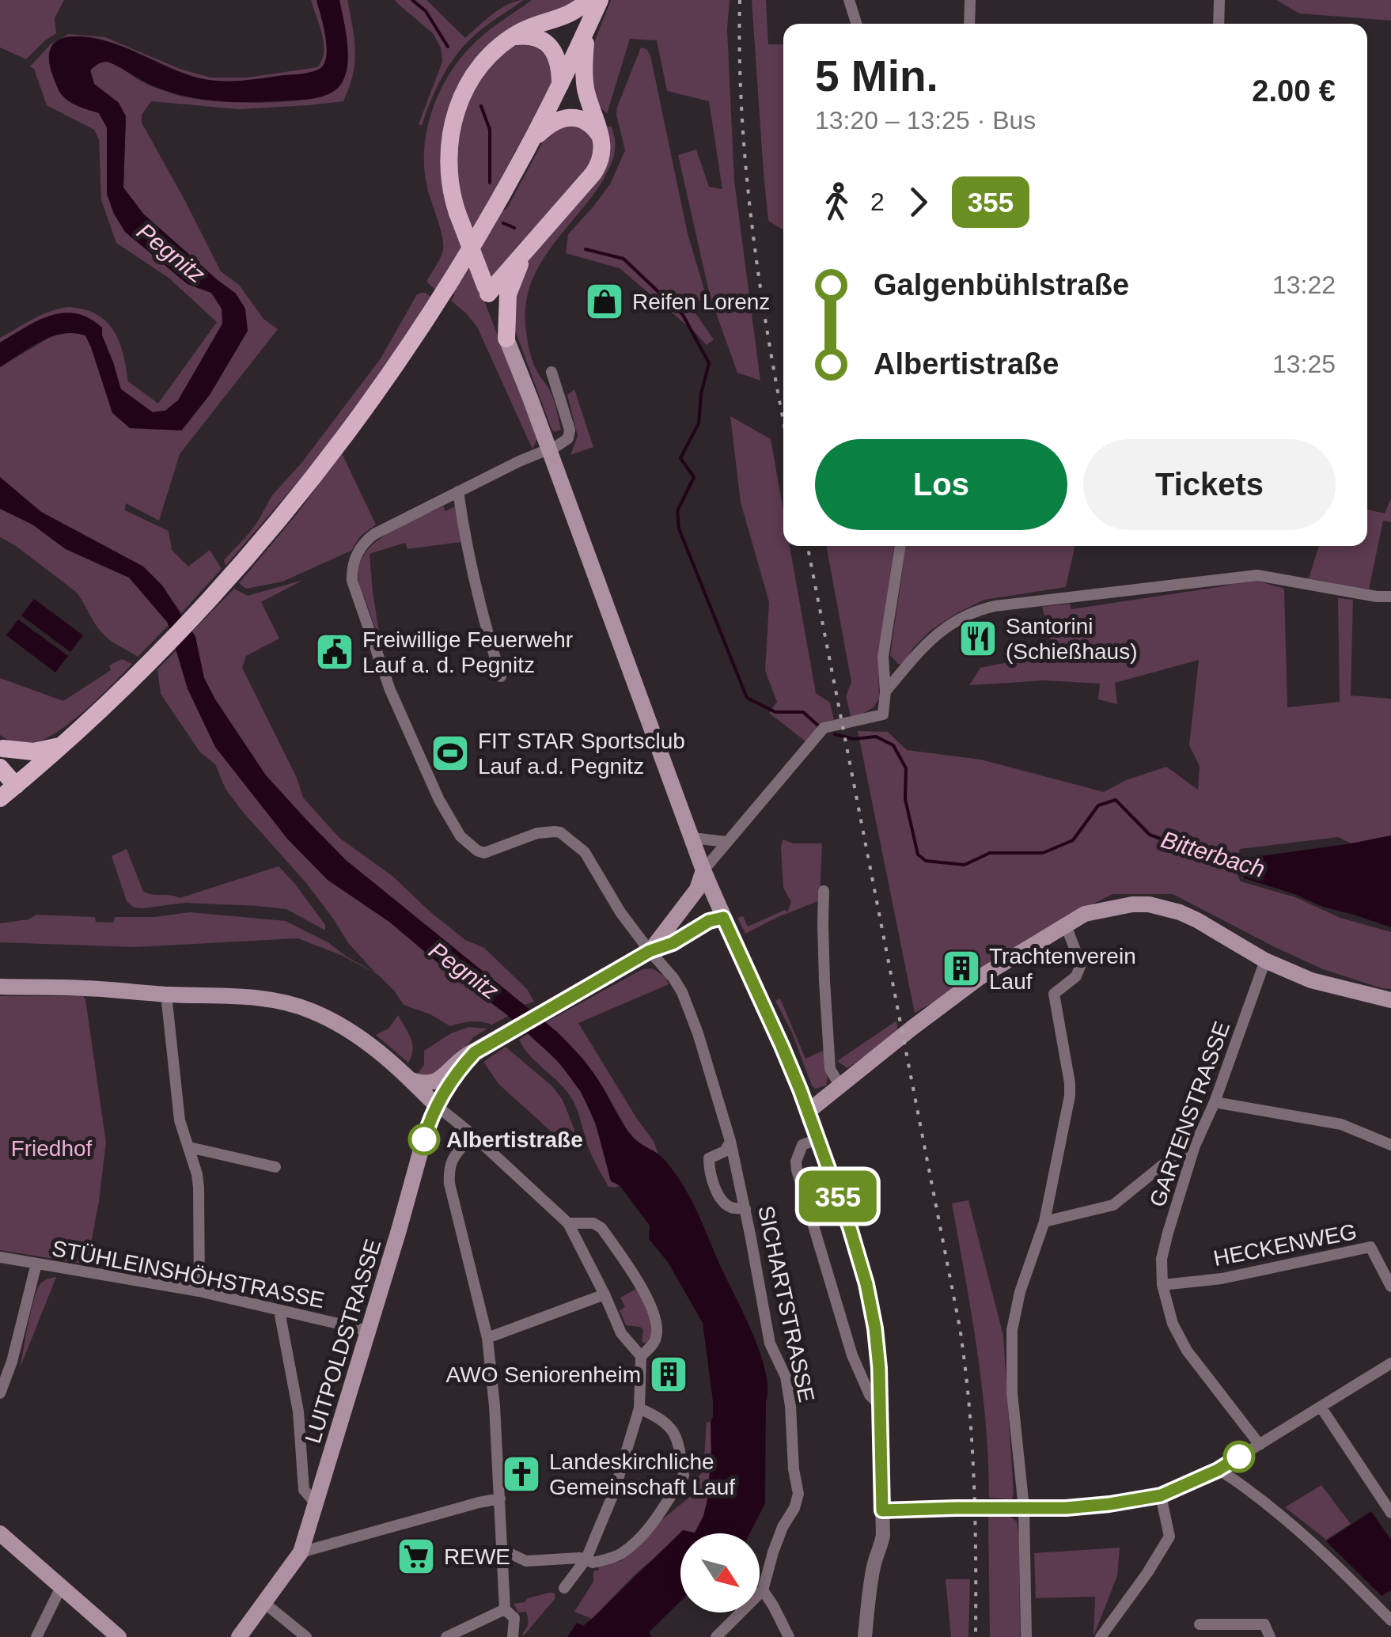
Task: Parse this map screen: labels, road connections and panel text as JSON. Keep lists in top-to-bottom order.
{
  "streets": {
    "main road": ["LUITPOLDSTRASSE"],
    "street": [
      "GARTENSTRASSE",
      "HECKENWEG",
      "STÜHLEINSHÖHSTRASSE",
      "SICHARTSTRASSE"
    ]
  },
  "crossings": [
    ["GARTENSTRASSE", "HECKENWEG"],
    ["STÜHLEINSHÖHSTRASSE", "LUITPOLDSTRASSE"]
  ],
  "water": ["Pegnitz", "Bitterbach"],
  "parks": ["Friedhof"],
  "places": {
    "shop": ["Reifen Lorenz"],
    "restaurant": ["Santorini (Schießhaus)"],
    "public building": ["Freiwillige Feuerwehr Lauf a. d. Pegnitz"],
    "sports": ["FIT STAR Sportsclub Lauf a.d. Pegnitz"],
    "building": ["Trachtenverein Lauf", "AWO Seniorenheim"],
    "other": ["Albertistraße"],
    "church": ["Landeskirchliche Gemeinschaft Lauf"],
    "supermarket": ["REWE"]
  },
  "lines": ["bus line 355"],
  "north": "bottom right",
  "page": {
    "on_map": "355",
    "heading": ["5 Min.", "13:20 – 13:25 · Bus", "2.00 €"],
    "legs": ["2", "355"],
    "list": [
      {
        "name": "Galgenbühlstraße",
        "value": "13:22"
      },
      {
        "name": "Albertistraße",
        "value": "13:25"
      }
    ],
    "buttons": ["Los", "Tickets"]
  }
}
